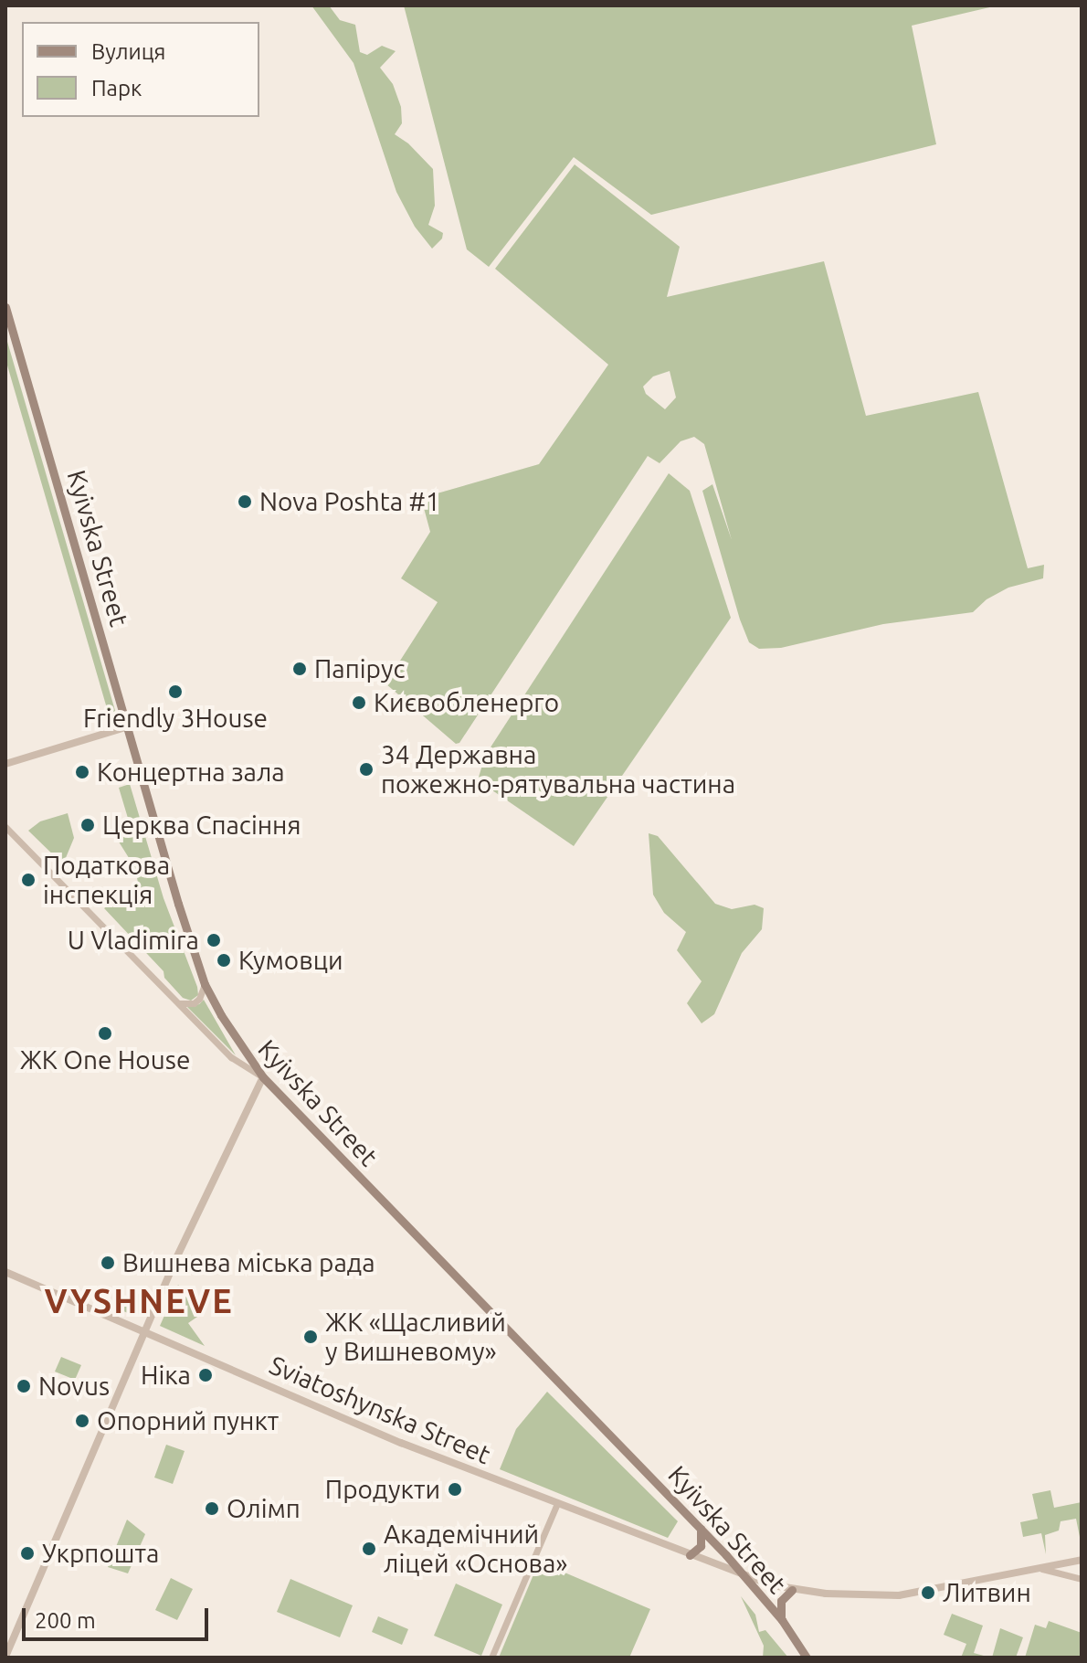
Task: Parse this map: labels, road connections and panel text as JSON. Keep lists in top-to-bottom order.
{
  "streets": {
    "main road": ["Kyivska Street"],
    "street": ["Sviatoshynska Street"]
  },
  "crossings": [
    ["Kyivska Street", "Sviatoshynska Street"]
  ],
  "districts": ["VYSHNEVE"],
  "places": [
    "Nova Poshta #1",
    "Папірус",
    "Friendly 3House",
    "Києвобленерго",
    "34 Державна пожежно-рятувальна частина",
    "Концертна зала",
    "Церква Спасіння",
    "Податкова інспекція",
    "U Vladimira",
    "Кумовци",
    "ЖК One House",
    "Вишнева міська рада",
    "ЖК «Щасливий у Вишневому»",
    "Ніка",
    "Novus",
    "Опорний пункт",
    "Продукти",
    "Олімп",
    "Академічний ліцей «Основа»",
    "Укрпошта",
    "Литвин"
  ],
  "legend": ["Вулиця", "Парк"],
  "scale_bar": "200 m"
}
